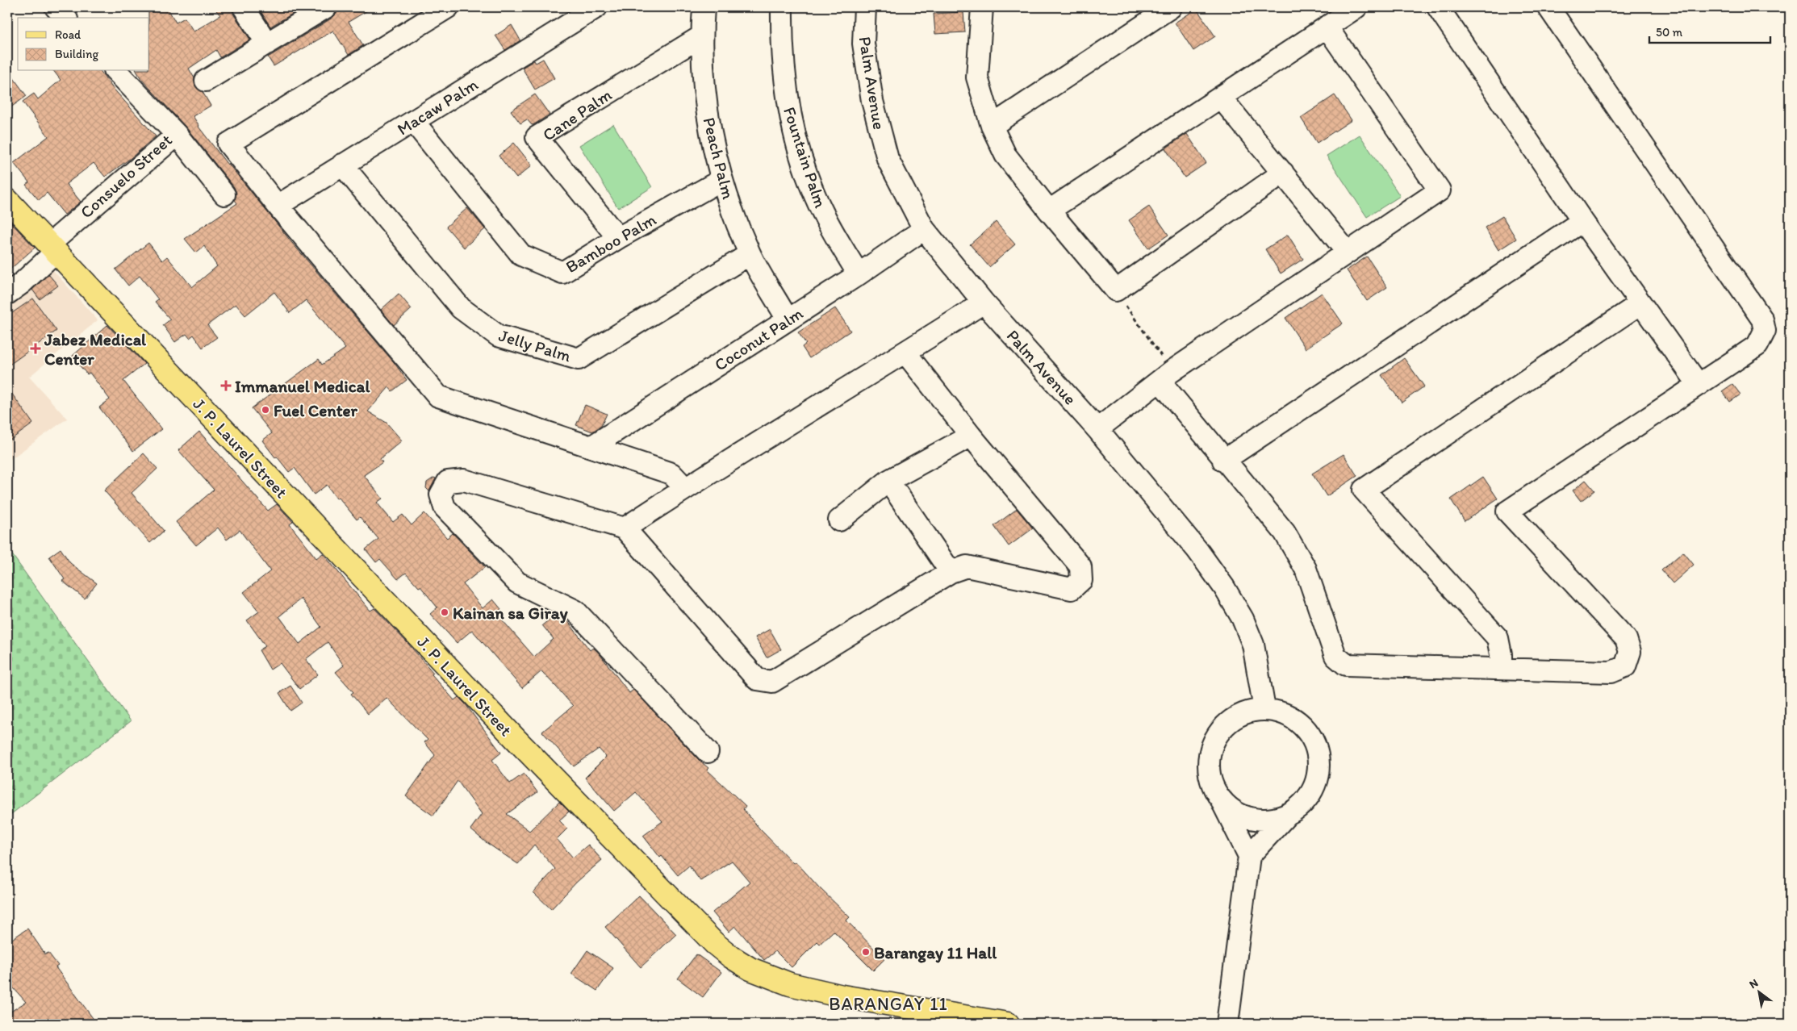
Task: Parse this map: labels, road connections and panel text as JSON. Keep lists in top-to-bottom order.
{
  "streets": {
    "main road": ["J. P. Laurel Street"],
    "street": [
      "Palm Avenue",
      "Macaw Palm",
      "Cane Palm",
      "Fountain Palm",
      "Peach Palm",
      "Consuelo Street",
      "Bamboo Palm",
      "Coconut Palm",
      "Jelly Palm"
    ]
  },
  "crossings": [
    ["Palm Avenue", "Coconut Palm"],
    ["Macaw Palm", "Bamboo Palm"],
    ["Macaw Palm", "Jelly Palm"],
    ["Cane Palm", "Peach Palm"],
    ["Cane Palm", "Bamboo Palm"],
    ["Fountain Palm", "Coconut Palm"],
    ["Peach Palm", "Bamboo Palm"],
    ["Peach Palm", "Coconut Palm"],
    ["Peach Palm", "Jelly Palm"],
    ["Consuelo Street", "J. P. Laurel Street"]
  ],
  "districts": ["BARANGAY 11"],
  "places": {
    "health": ["Jabez Medical Center", "Immanuel Medical"],
    "other": ["Fuel Center", "Kainan sa Giray", "Barangay 11 Hall"]
  },
  "legend": ["Road", "Building"],
  "scale_bar": "50 m",
  "north": "top left"
}
